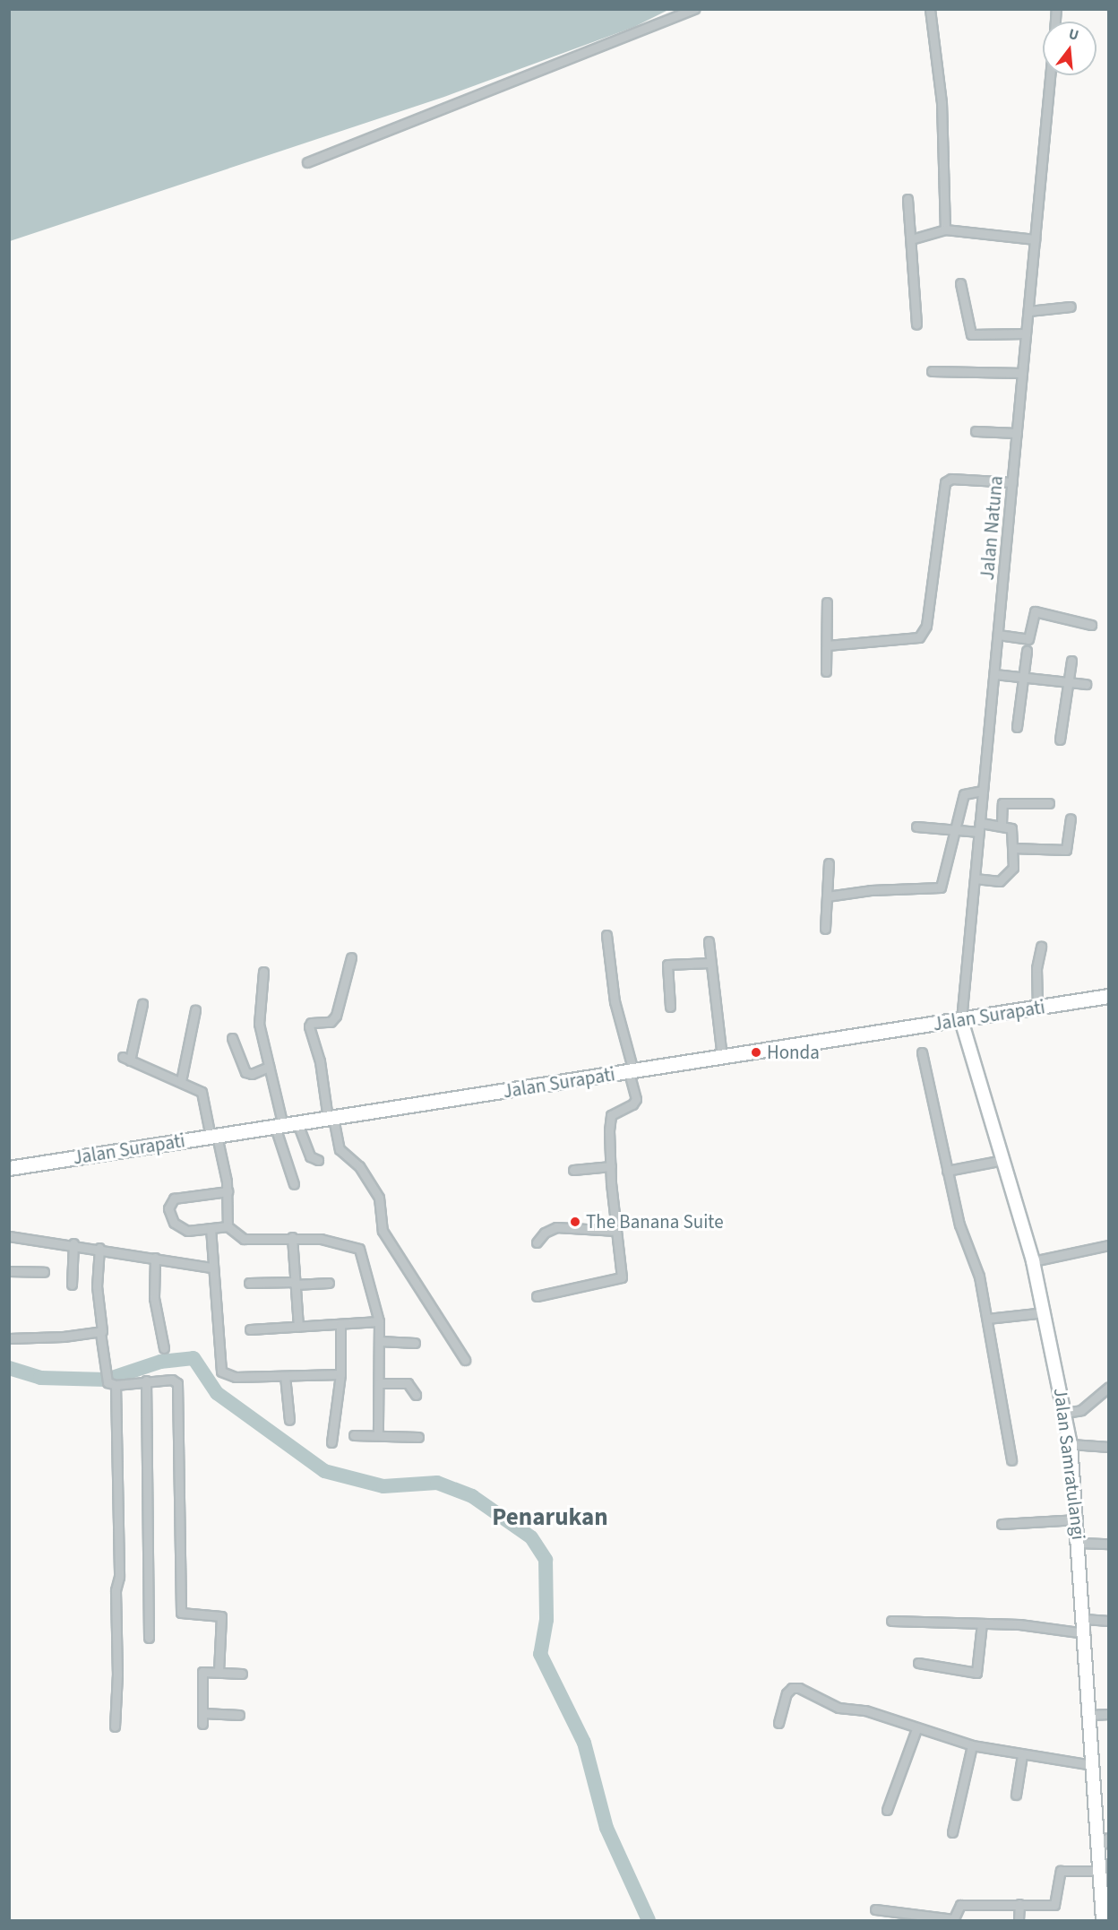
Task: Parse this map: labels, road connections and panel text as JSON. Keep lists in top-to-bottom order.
{
  "streets": {
    "highway": ["Jalan Surapati"],
    "main road": ["Jalan Samratulangi"],
    "street": ["Jalan Natuna"]
  },
  "crossings": [
    ["Jalan Natuna", "Jalan Surapati"],
    ["Jalan Natuna", "Jalan Samratulangi"],
    ["Jalan Surapati", "Jalan Samratulangi"]
  ],
  "districts": ["Penarukan"],
  "places": ["Honda", "The Banana Suite"],
  "north": "top"
}
